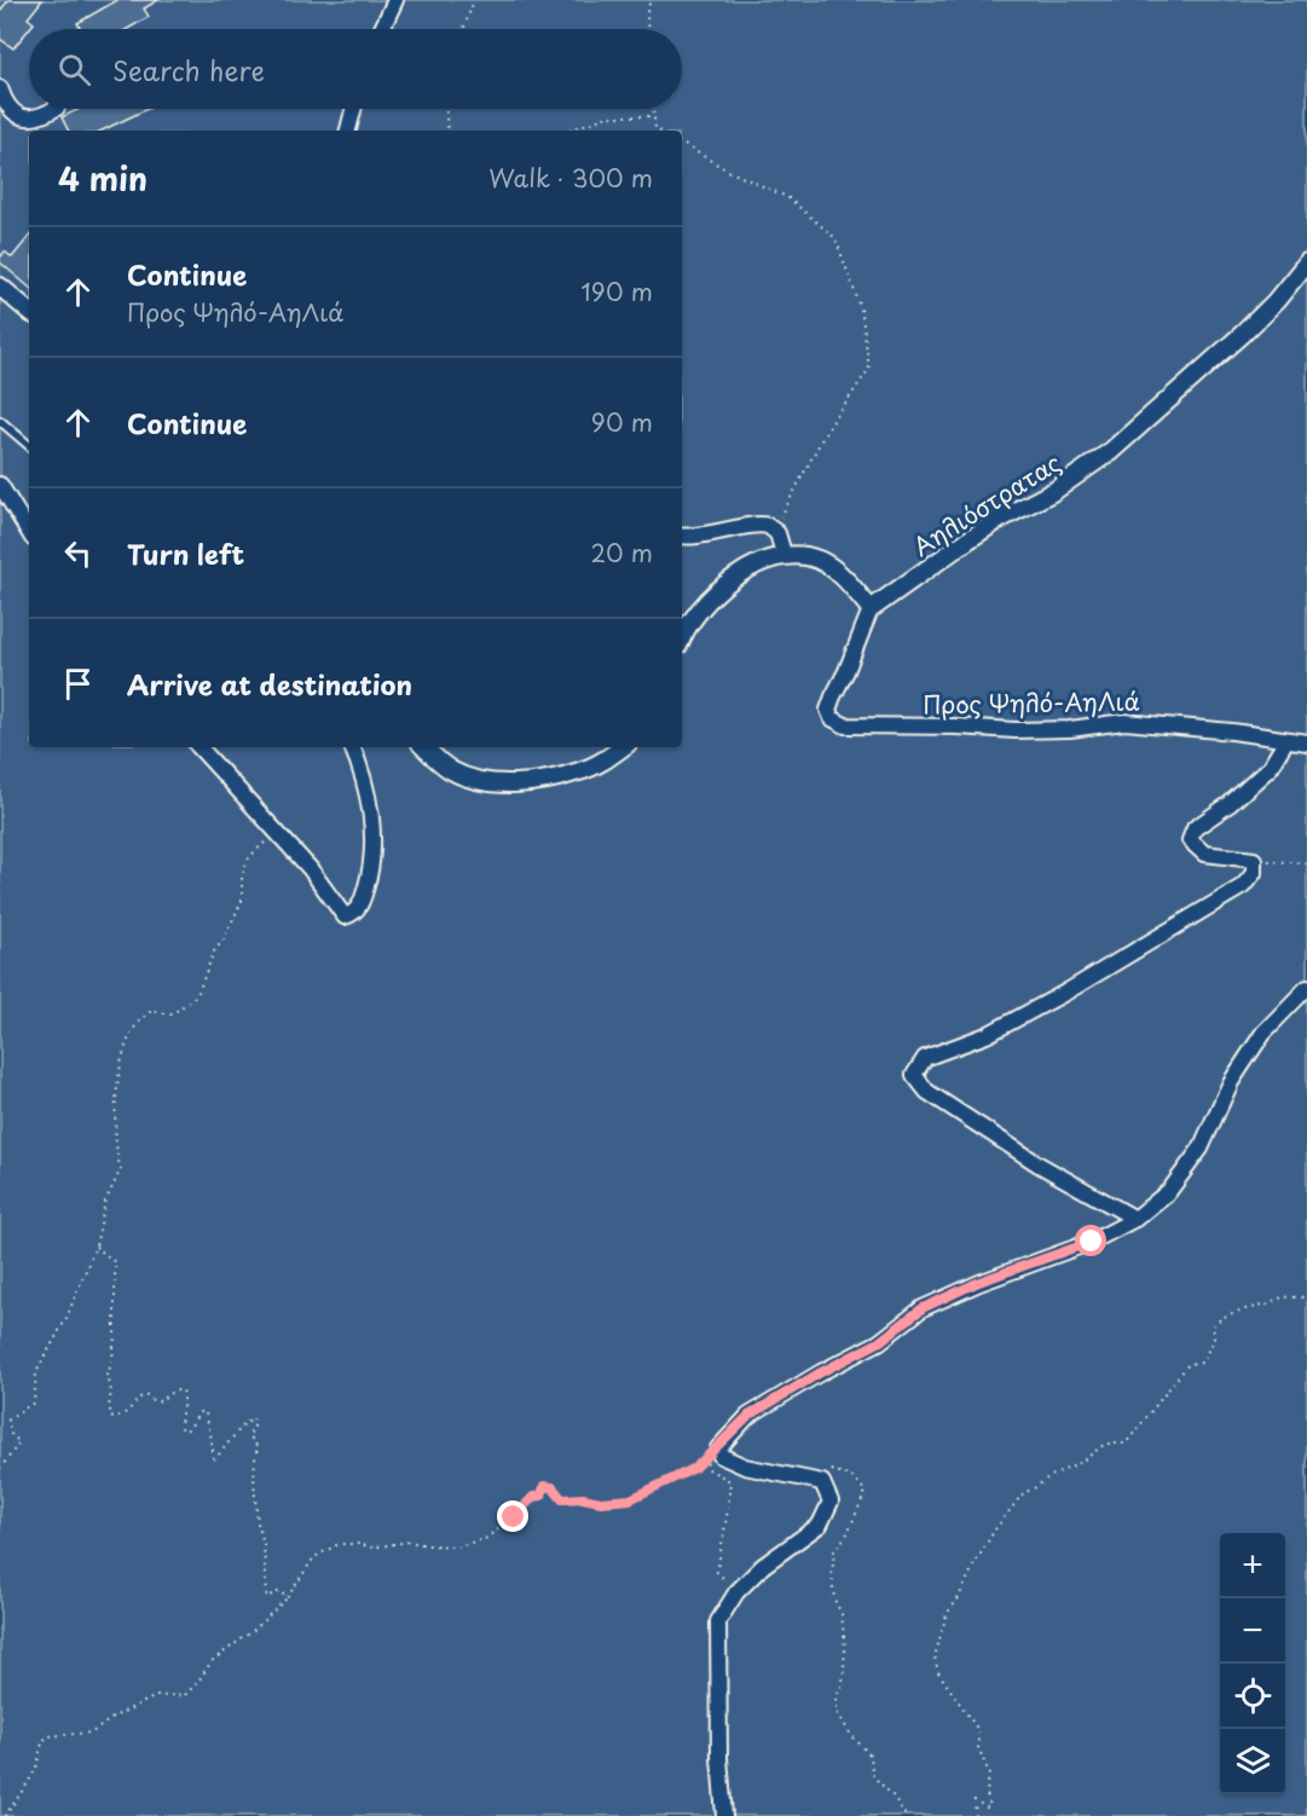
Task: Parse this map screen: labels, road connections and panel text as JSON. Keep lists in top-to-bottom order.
{
  "streets": {
    "street": ["Αηλιόστρατας", "Προς Ψηλό-ΑηΛιά"]
  },
  "crossings": [
    ["Αηλιόστρατας", "Προς Ψηλό-ΑηΛιά"]
  ],
  "page": {
    "search": "Search here",
    "heading": ["4 min", "Walk · 300 m"],
    "list": [
      ["Continue", "Προς Ψηλό-ΑηΛιά", "190 m"],
      ["Continue", "90 m"],
      ["Turn left", "20 m"],
      "Arrive at destination"
    ],
    "map_buttons": ["+", "−"]
  }
}
